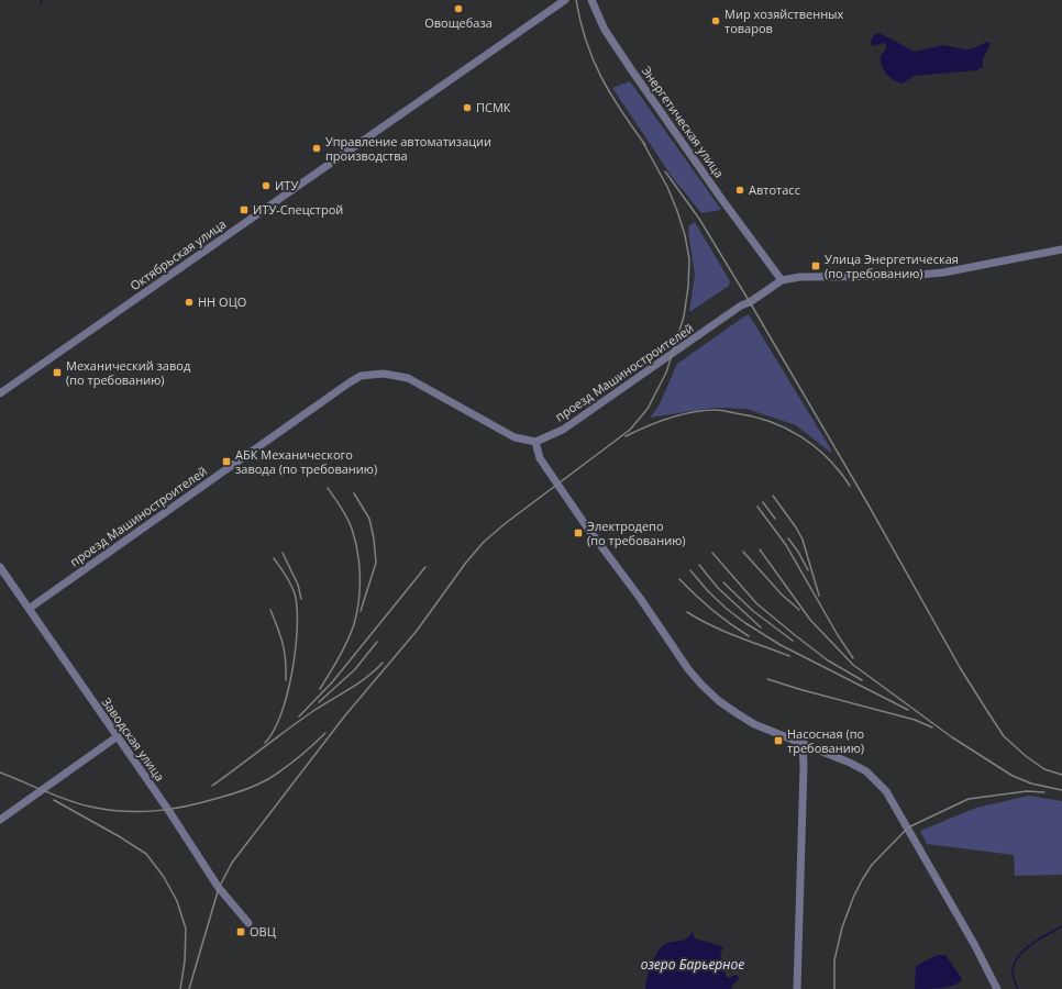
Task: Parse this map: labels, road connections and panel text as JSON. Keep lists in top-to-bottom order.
{
  "streets": {
    "street": [
      "Энергетическая улица",
      "Октябрьская улица",
      "проезд Машиностроителей",
      "Заводская улица"
    ]
  },
  "crossings": [
    ["Энергетическая улица", "проезд Машиностроителей"],
    ["проезд Машиностроителей", "Заводская улица"]
  ],
  "water": ["озеро Барьерное"],
  "places": {
    "other": [
      "Овощебаза",
      "Мир хозяйственных товаров",
      "ПСМК",
      "Управление автоматизации производства",
      "ИТУ",
      "Автотасс",
      "НН ОЦО"
    ],
    "transit": [
      "ИТУ-Спецстрой",
      "Улица Энергетическая (по требованию)",
      "Механический завод (по требованию)",
      "АБК Механического завода (по требованию)",
      "Электродепо (по требованию)",
      "Насосная (по требованию)",
      "ОВЦ"
    ]
  }
}
